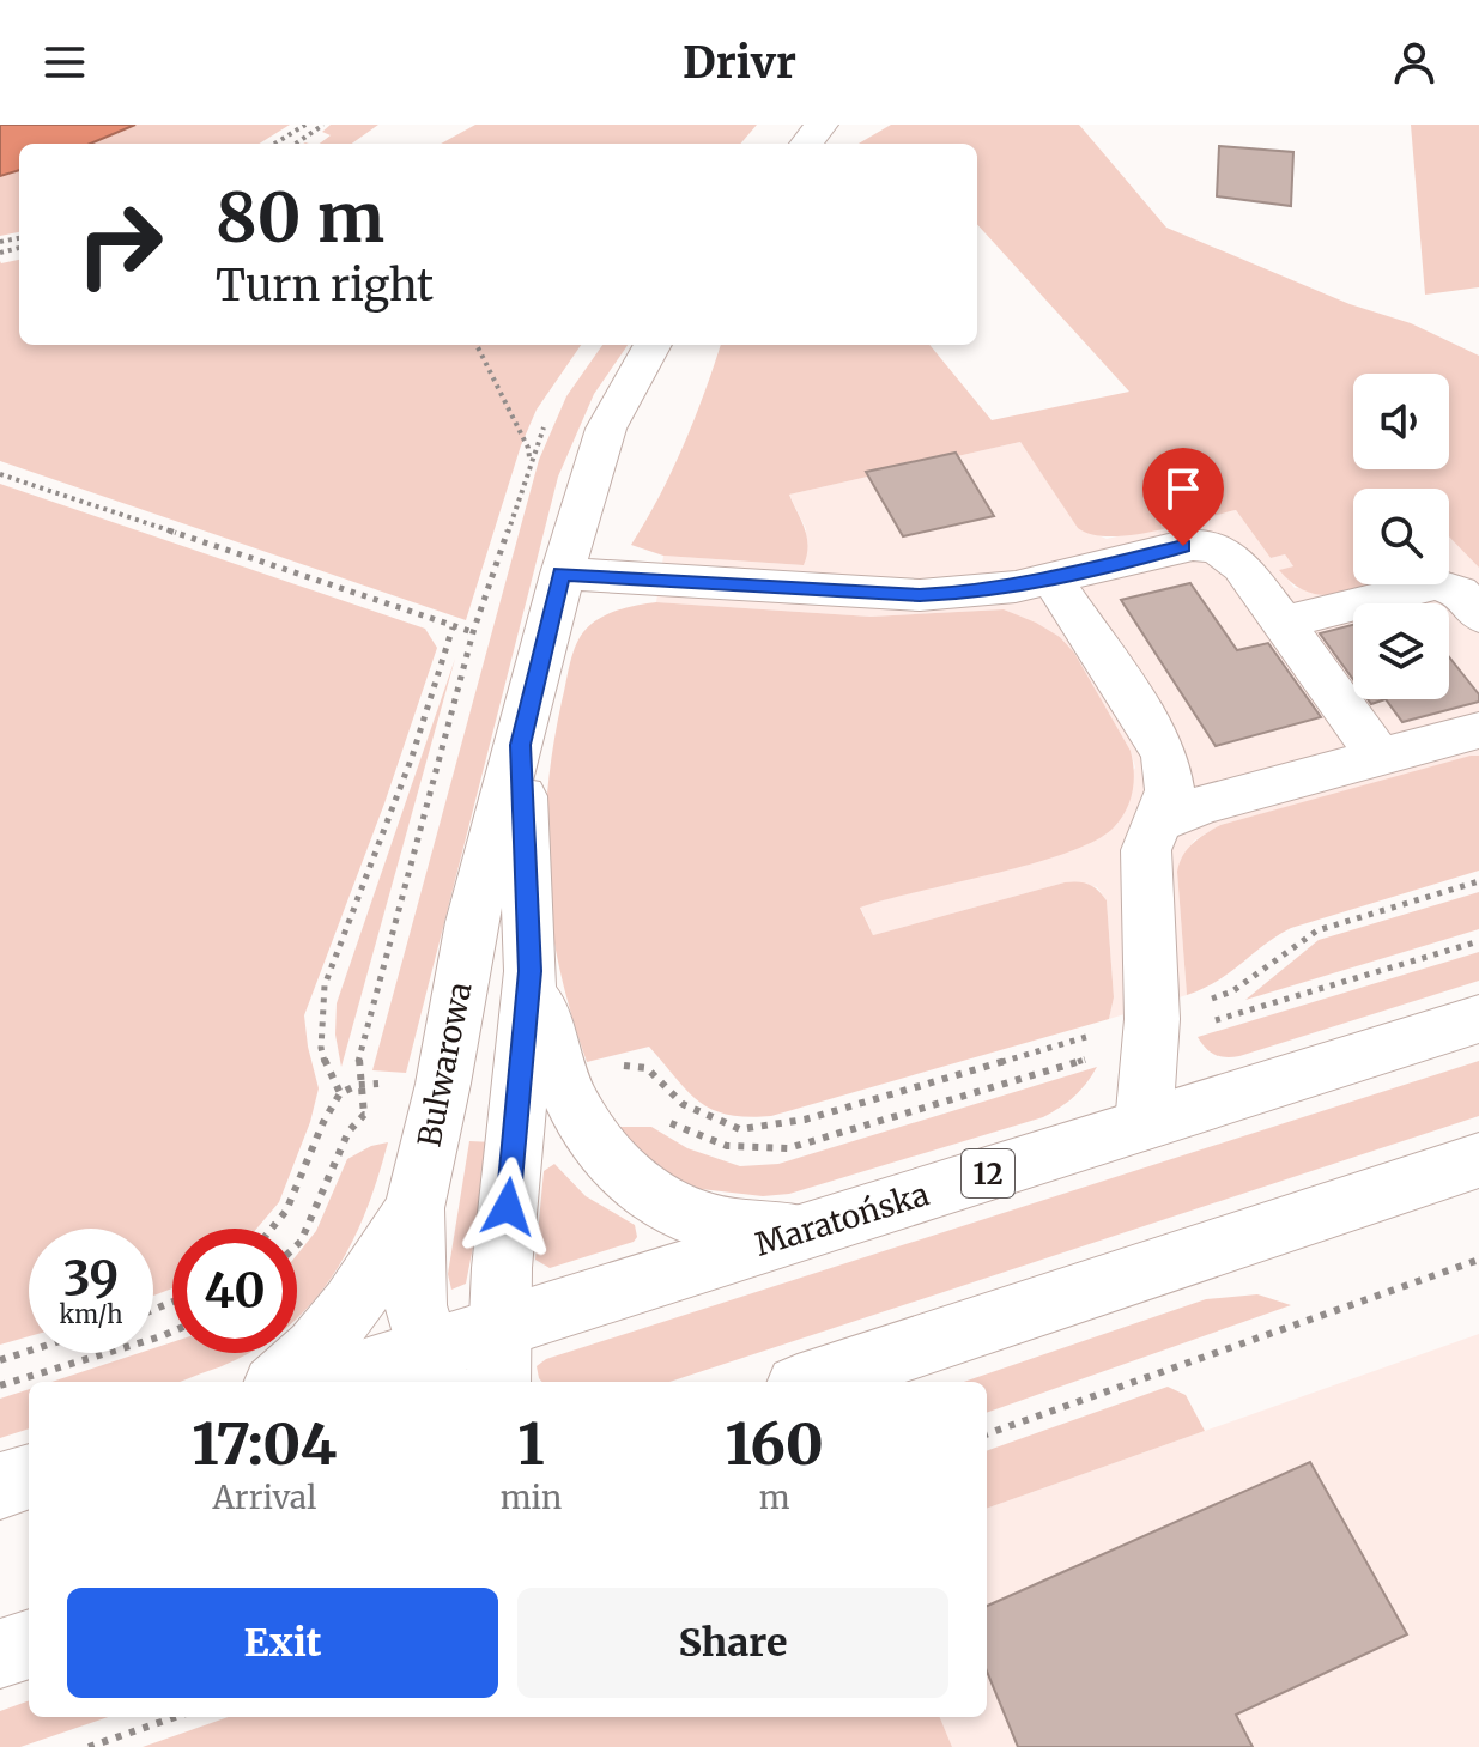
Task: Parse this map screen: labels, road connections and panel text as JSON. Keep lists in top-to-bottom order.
{
  "streets": {
    "street": ["Bulwarowa", "12", "Maratońska"]
  },
  "crossings": [
    ["Bulwarowa", "Maratońska"]
  ],
  "page": {
    "header": "Drivr",
    "turn": ["80 m", "Turn right"],
    "speed": "39 km/h",
    "limit": "40",
    "eta": [
      "17:04",
      "Arrival",
      "1",
      "min",
      "160",
      "m"
    ],
    "buttons": ["Exit", "Share"]
  }
}
